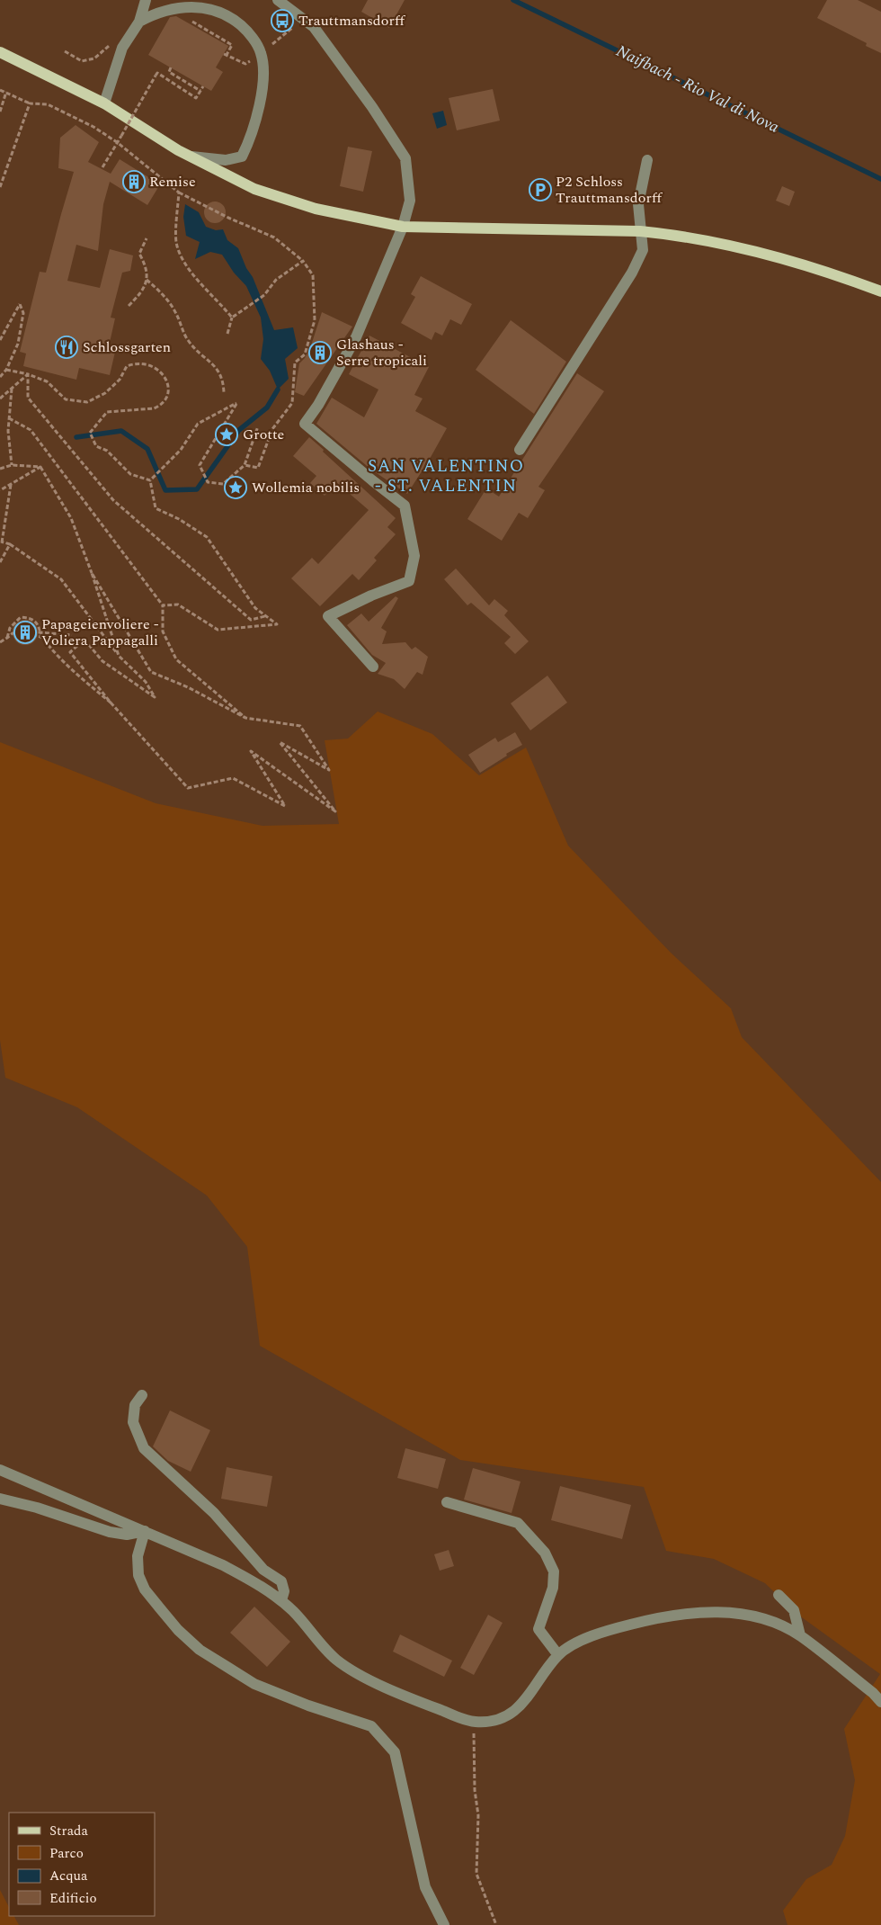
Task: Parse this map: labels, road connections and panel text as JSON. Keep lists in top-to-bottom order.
{
  "districts": ["SAN VALENTINO - ST. VALENTIN"],
  "water": ["Naifbach - Rio Val di Nova"],
  "places": {
    "bus stop": ["Trauttmansdorff"],
    "building": ["Remise", "Glashaus - Serre tropicali", "Papageienvoliere - Voliera Pappagalli"],
    "parking": ["P2 Schloss Trauttmansdorff"],
    "restaurant": ["Schlossgarten"],
    "place": ["Grotte", "Wollemia nobilis"]
  },
  "legend": [
    "Strada",
    "Parco",
    "Acqua",
    "Edificio"
  ]
}
